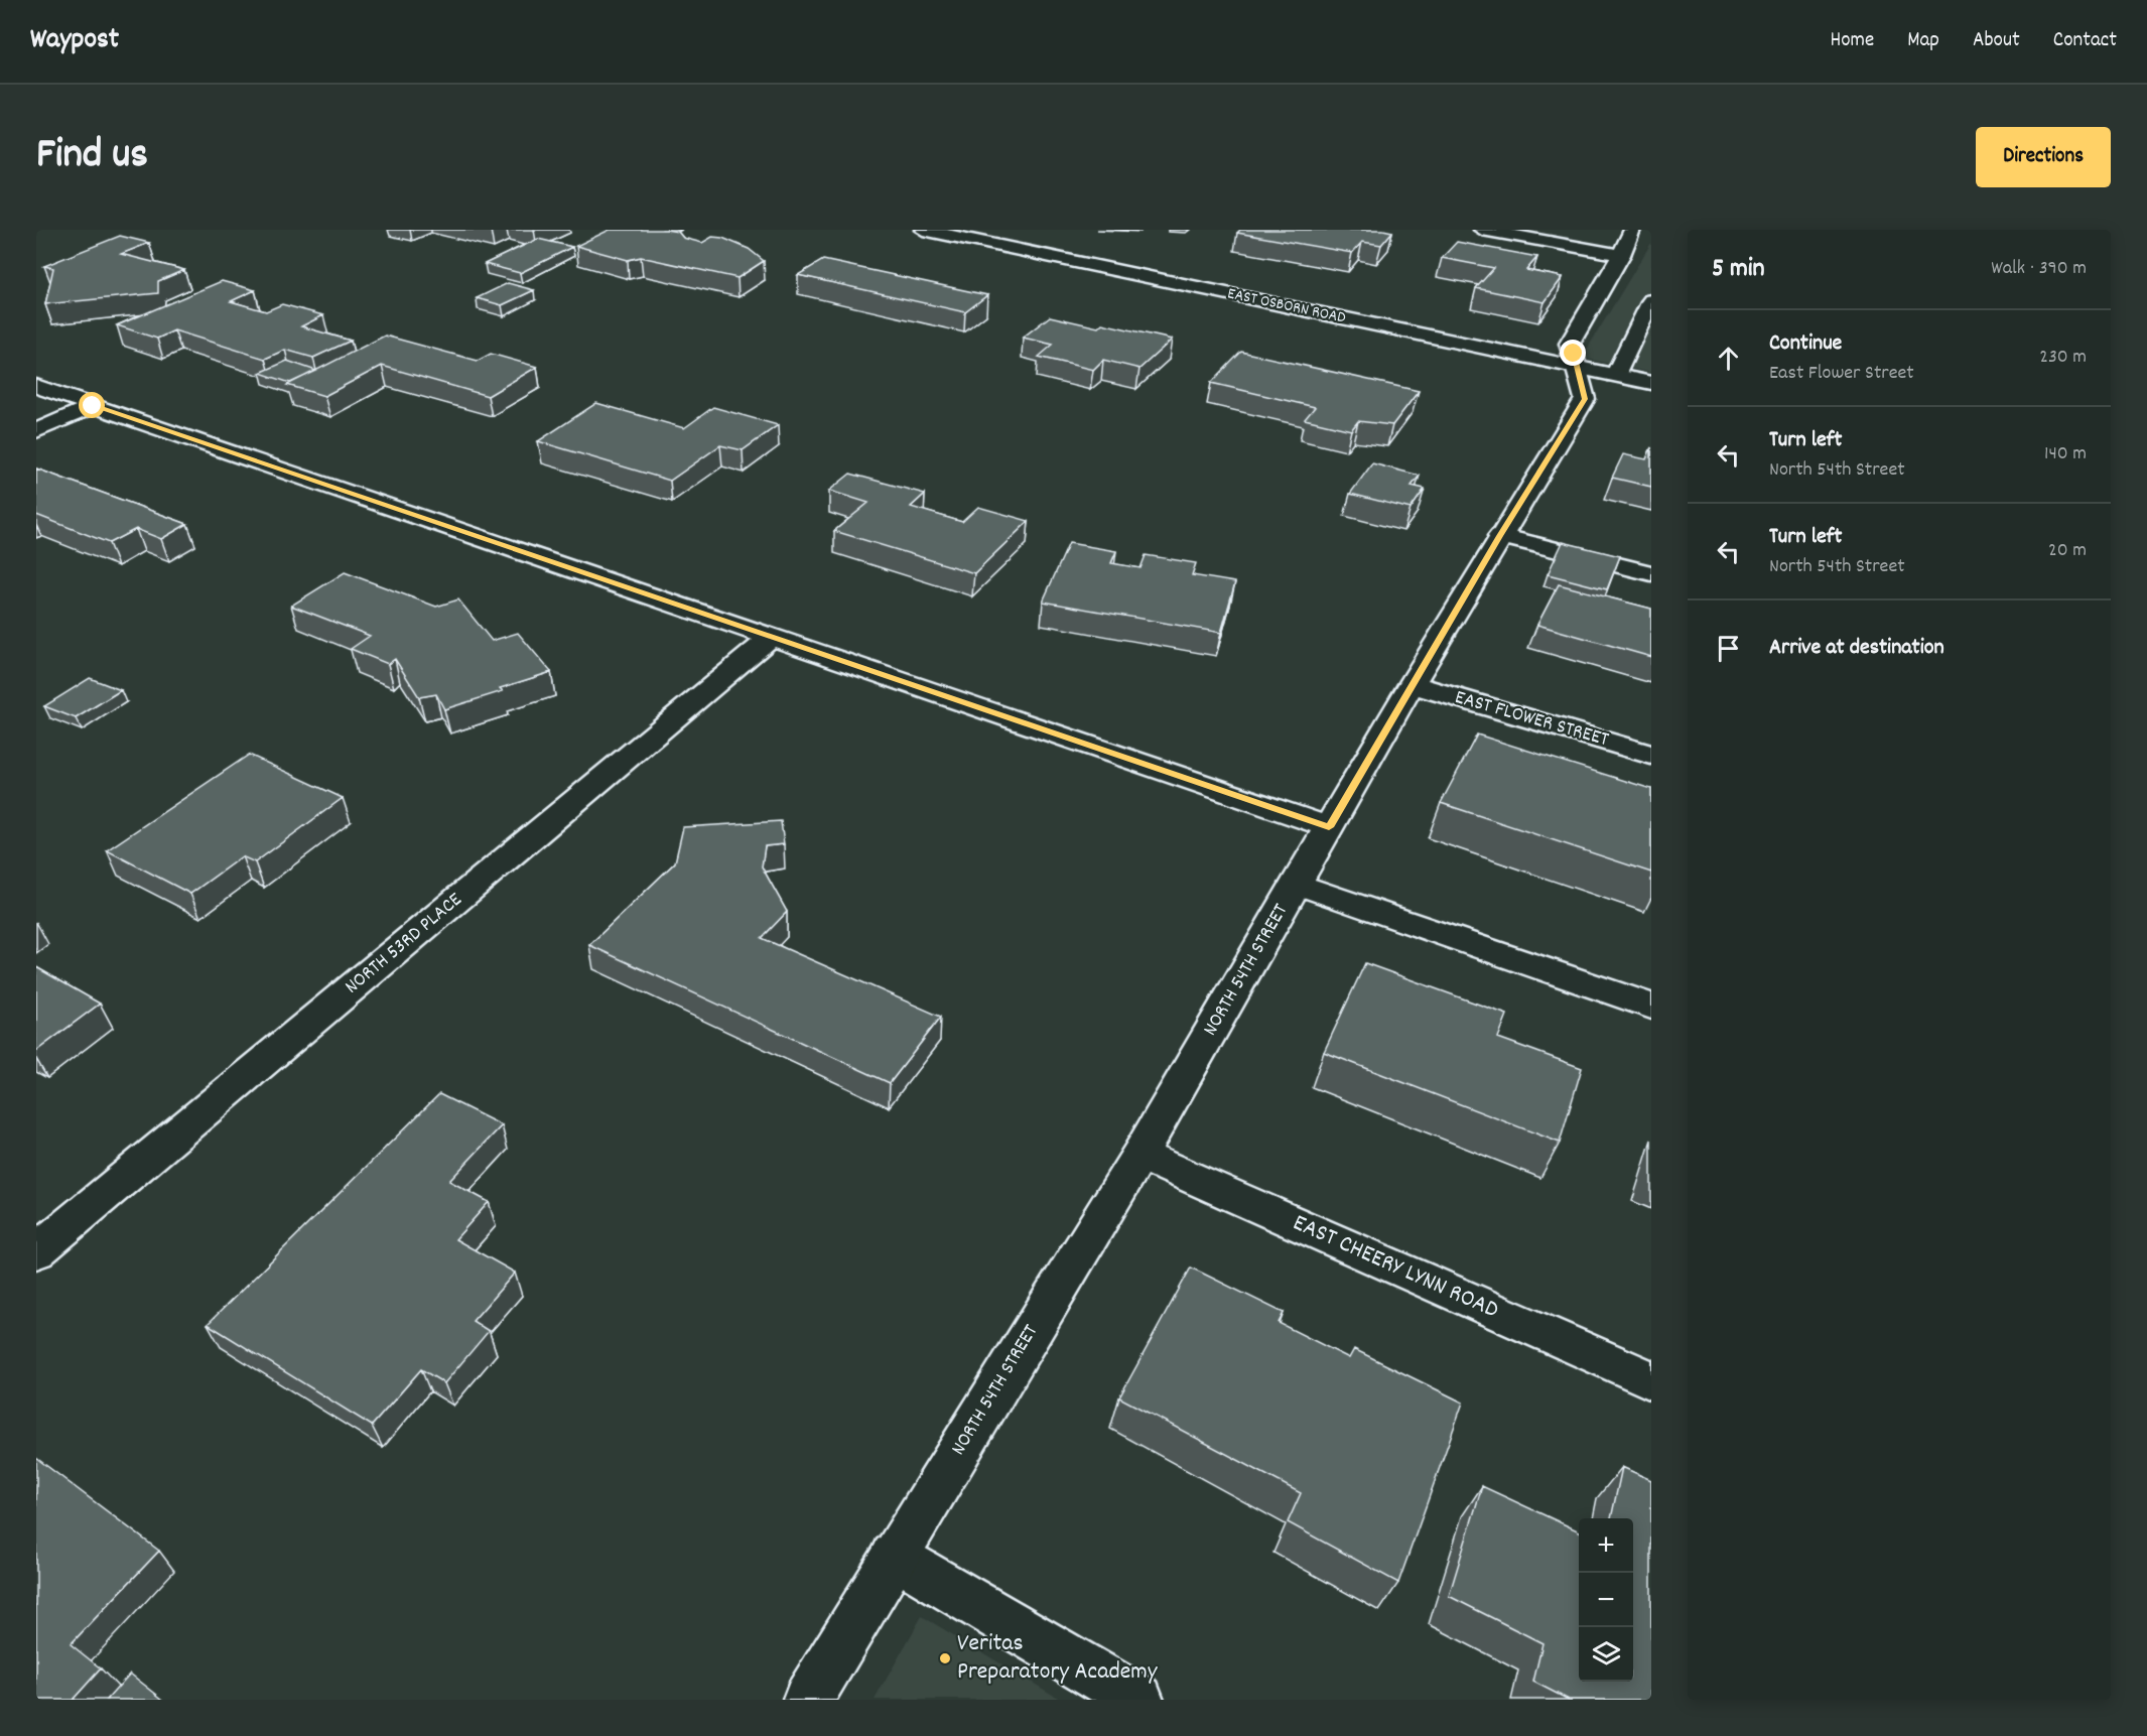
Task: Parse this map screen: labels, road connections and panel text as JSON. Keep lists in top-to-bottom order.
{
  "streets": {
    "street": [
      "EAST OSBORN ROAD",
      "EAST FLOWER STREET",
      "NORTH 53RD PLACE",
      "NORTH 54TH STREET",
      "EAST CHEERY LYNN ROAD"
    ]
  },
  "crossings": [
    ["EAST OSBORN ROAD", "NORTH 54TH STREET"],
    ["EAST FLOWER STREET", "NORTH 54TH STREET"],
    ["NORTH 54TH STREET", "EAST CHEERY LYNN ROAD"]
  ],
  "places": ["Veritas Preparatory Academy"],
  "page": {
    "header": "Waypost",
    "nav": [
      "Home",
      "Map",
      "About",
      "Contact"
    ],
    "title": "Find us",
    "buttons": "Directions",
    "heading": ["5 min", "Walk · 390 m"],
    "list": [
      ["Continue", "East Flower Street", "230 m"],
      ["Turn left", "North 54th Street", "140 m"],
      ["Turn left", "North 54th Street", "20 m"],
      "Arrive at destination"
    ],
    "map_buttons": ["+", "−"]
  }
}
